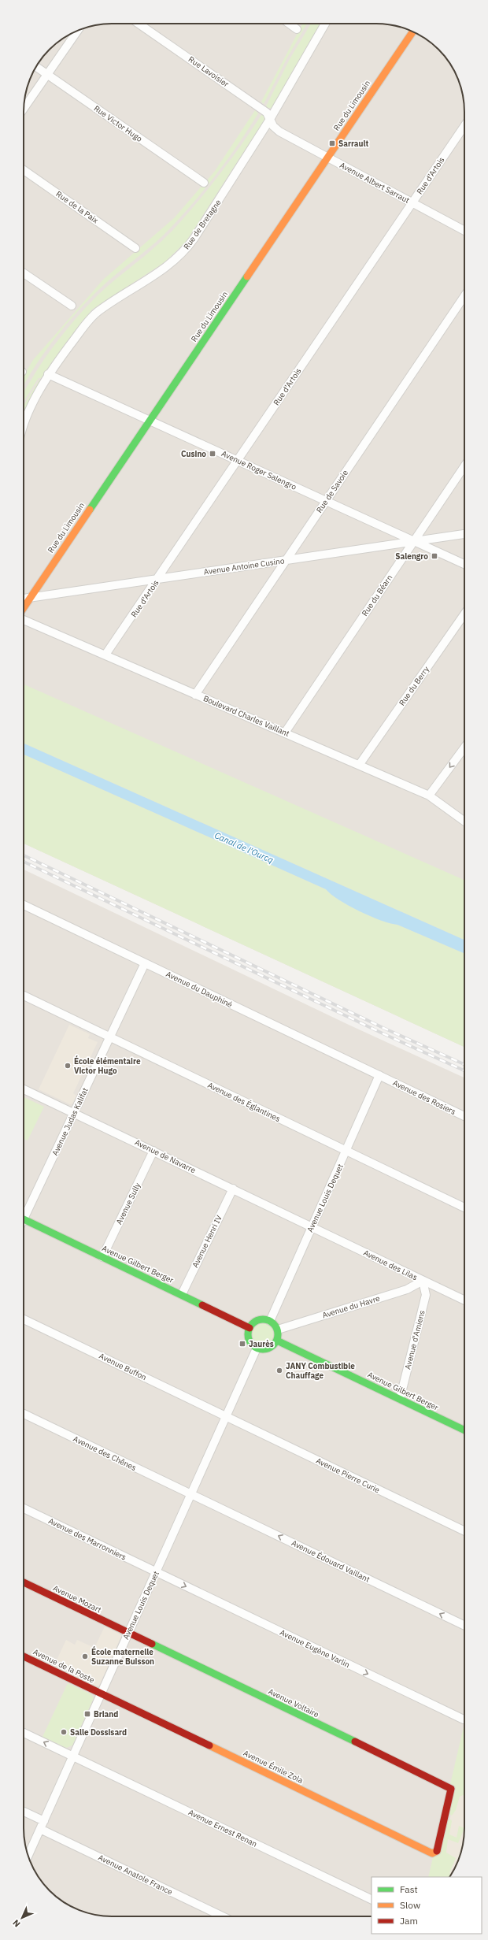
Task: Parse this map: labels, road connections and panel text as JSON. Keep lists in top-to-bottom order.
{
  "streets": {
    "street": [
      "Rue Lavoisier",
      "Rue du Limousin",
      "Rue Victor Hugo",
      "Rue d'Artois",
      "Avenue Albert Sarraut",
      "Rue de la Paix",
      "Rue de Bretagne",
      "Avenue Roger Salengro",
      "Rue de Savoie",
      "Avenue Antoine Cusino",
      "Rue du Béarn",
      "Rue du Berry",
      "Boulevard Charles Vaillant",
      "Avenue du Dauphiné",
      "Avenue des Rosiers",
      "Avenue des Églantines",
      "Avenue Judas Kalifat",
      "Avenue de Navarre",
      "Avenue Louis Dequet",
      "Avenue Sully",
      "Avenue Henri IV",
      "Avenue Gilbert Berger",
      "Avenue des Lilas",
      "Avenue du Havre",
      "Avenue d'Amiens",
      "Avenue Buffon",
      "Avenue des Chênes",
      "Avenue Pierre Curie",
      "Avenue des Marronniers",
      "Avenue Édouard Vaillant",
      "Avenue Mozart",
      "Avenue Eugène Varlin",
      "Avenue de la Poste",
      "Avenue Voltaire",
      "Avenue Émile Zola",
      "Avenue Ernest Renan",
      "Avenue Anatole France"
    ]
  },
  "crossings": [
    ["Rue Lavoisier", "Avenue Albert Sarraut"],
    ["Rue Lavoisier", "Rue de Bretagne"],
    ["Rue du Limousin", "Avenue Albert Sarraut"],
    ["Rue du Limousin", "Avenue Roger Salengro"],
    ["Rue du Limousin", "Avenue Antoine Cusino"],
    ["Rue d'Artois", "Avenue Albert Sarraut"],
    ["Rue d'Artois", "Avenue Roger Salengro"],
    ["Rue d'Artois", "Avenue Antoine Cusino"],
    ["Rue d'Artois", "Boulevard Charles Vaillant"],
    ["Rue de Bretagne", "Avenue Roger Salengro"],
    ["Avenue Roger Salengro", "Rue de Savoie"],
    ["Avenue Roger Salengro", "Avenue Antoine Cusino"],
    ["Avenue Roger Salengro", "Rue du Béarn"],
    ["Rue de Savoie", "Avenue Antoine Cusino"],
    ["Rue de Savoie", "Boulevard Charles Vaillant"],
    ["Avenue Antoine Cusino", "Rue du Béarn"],
    ["Rue du Béarn", "Boulevard Charles Vaillant"],
    ["Rue du Berry", "Boulevard Charles Vaillant"],
    ["Avenue du Dauphiné", "Avenue des Rosiers"],
    ["Avenue du Dauphiné", "Avenue Judas Kalifat"],
    ["Avenue du Dauphiné", "Avenue Louis Dequet"],
    ["Avenue des Rosiers", "Avenue Louis Dequet"],
    ["Avenue des Églantines", "Avenue Judas Kalifat"],
    ["Avenue des Églantines", "Avenue Louis Dequet"],
    ["Avenue Judas Kalifat", "Avenue de Navarre"],
    ["Avenue de Navarre", "Avenue Louis Dequet"],
    ["Avenue de Navarre", "Avenue Sully"],
    ["Avenue de Navarre", "Avenue Henri IV"],
    ["Avenue de Navarre", "Avenue des Lilas"],
    ["Avenue Louis Dequet", "Avenue Gilbert Berger"],
    ["Avenue Louis Dequet", "Avenue des Lilas"],
    ["Avenue Louis Dequet", "Avenue du Havre"],
    ["Avenue Louis Dequet", "Avenue Buffon"],
    ["Avenue Louis Dequet", "Avenue des Chênes"],
    ["Avenue Louis Dequet", "Avenue Pierre Curie"],
    ["Avenue Louis Dequet", "Avenue des Marronniers"],
    ["Avenue Louis Dequet", "Avenue Édouard Vaillant"],
    ["Avenue Louis Dequet", "Avenue Mozart"],
    ["Avenue Louis Dequet", "Avenue Eugène Varlin"],
    ["Avenue Louis Dequet", "Avenue de la Poste"],
    ["Avenue Louis Dequet", "Avenue Voltaire"],
    ["Avenue Louis Dequet", "Avenue Émile Zola"],
    ["Avenue Louis Dequet", "Avenue Ernest Renan"],
    ["Avenue Louis Dequet", "Avenue Anatole France"],
    ["Avenue Sully", "Avenue Gilbert Berger"],
    ["Avenue Henri IV", "Avenue Gilbert Berger"],
    ["Avenue Gilbert Berger", "Avenue du Havre"],
    ["Avenue Gilbert Berger", "Avenue d'Amiens"],
    ["Avenue des Lilas", "Avenue du Havre"],
    ["Avenue des Lilas", "Avenue d'Amiens"],
    ["Avenue du Havre", "Avenue d'Amiens"],
    ["Avenue Buffon", "Avenue Pierre Curie"],
    ["Avenue des Chênes", "Avenue Édouard Vaillant"],
    ["Avenue des Marronniers", "Avenue Eugène Varlin"],
    ["Avenue Mozart", "Avenue Voltaire"],
    ["Avenue de la Poste", "Avenue Émile Zola"],
    ["Avenue Voltaire", "Avenue Émile Zola"]
  ],
  "one_way": ["Avenue Édouard Vaillant", "Avenue Eugène Varlin"],
  "water": ["Canal de l'Ourcq"],
  "places": {
    "transit": [
      "Sarrault",
      "Cusino",
      "Salengro",
      "Jaurès",
      "Briand"
    ],
    "other": [
      "École élémentaire Victor Hugo",
      "JANY Combustible Chauffage",
      "École maternelle Suzanne Buisson",
      "Salle Dossisard"
    ]
  },
  "legend": ["Fast", "Slow", "Jam"],
  "north": "bottom left"
}
